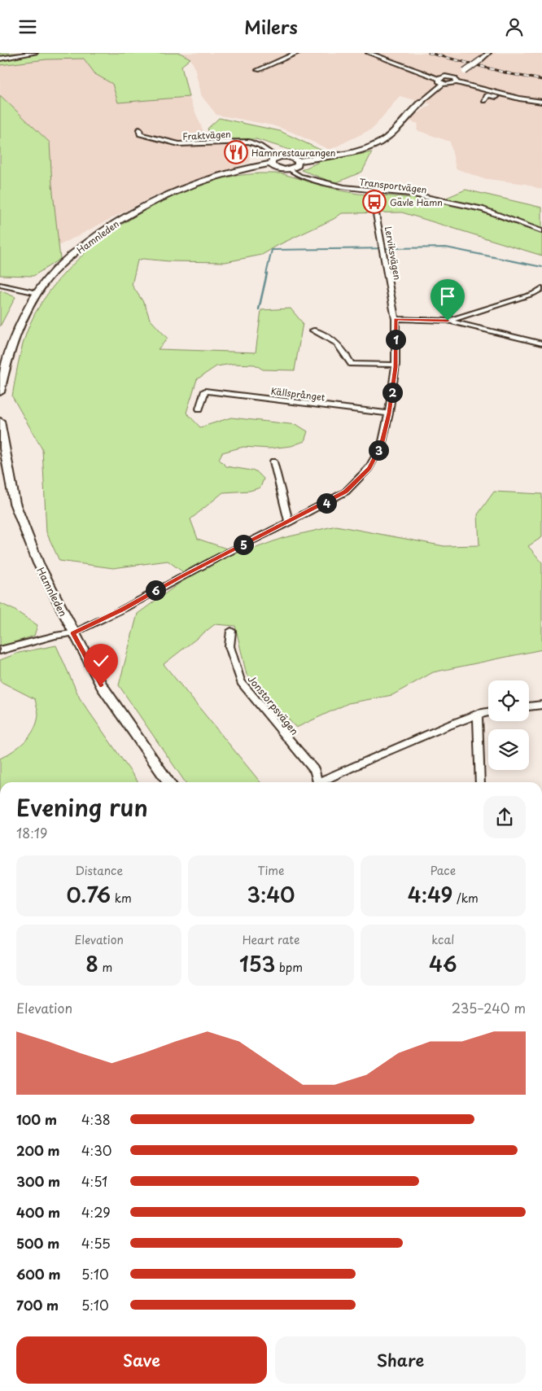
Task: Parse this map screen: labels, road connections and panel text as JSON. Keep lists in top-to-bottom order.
{
  "streets": {
    "main road": ["Hamnleden"],
    "street": [
      "Fraktvägen",
      "Transportvägen",
      "Lerviksvägen",
      "Källsprånget",
      "Jonstorpsvägen"
    ]
  },
  "crossings": [
    ["Transportvägen", "Lerviksvägen"],
    ["Hamnleden", "Lerviksvägen"],
    ["Lerviksvägen", "Källsprånget"]
  ],
  "places": {
    "restaurant": ["Hamnrestaurangen"],
    "bus stop": ["Gävle Hamn"]
  },
  "page": {
    "header": "Milers",
    "pins": [
      "1",
      "2",
      "3",
      "4",
      "5",
      "6"
    ],
    "heading": ["Evening run", "18:19"],
    "stats": [
      ["Distance", "0.76 km"],
      ["Time", "3:40"],
      ["Pace", "4:49 /km"],
      ["Elevation", "8 m"],
      ["Heart rate", "153 bpm"],
      ["kcal", "46"]
    ],
    "chart": ["Elevation", "235–240 m"],
    "list": [
      {
        "name": "100 m",
        "note": "4:38"
      },
      {
        "name": "200 m",
        "note": "4:30"
      },
      {
        "name": "300 m",
        "note": "4:51"
      },
      {
        "name": "400 m",
        "note": "4:29"
      },
      {
        "name": "500 m",
        "note": "4:55"
      },
      {
        "name": "600 m",
        "note": "5:10"
      },
      {
        "name": "700 m",
        "note": "5:10"
      }
    ],
    "buttons": ["Save", "Share"]
  }
}
